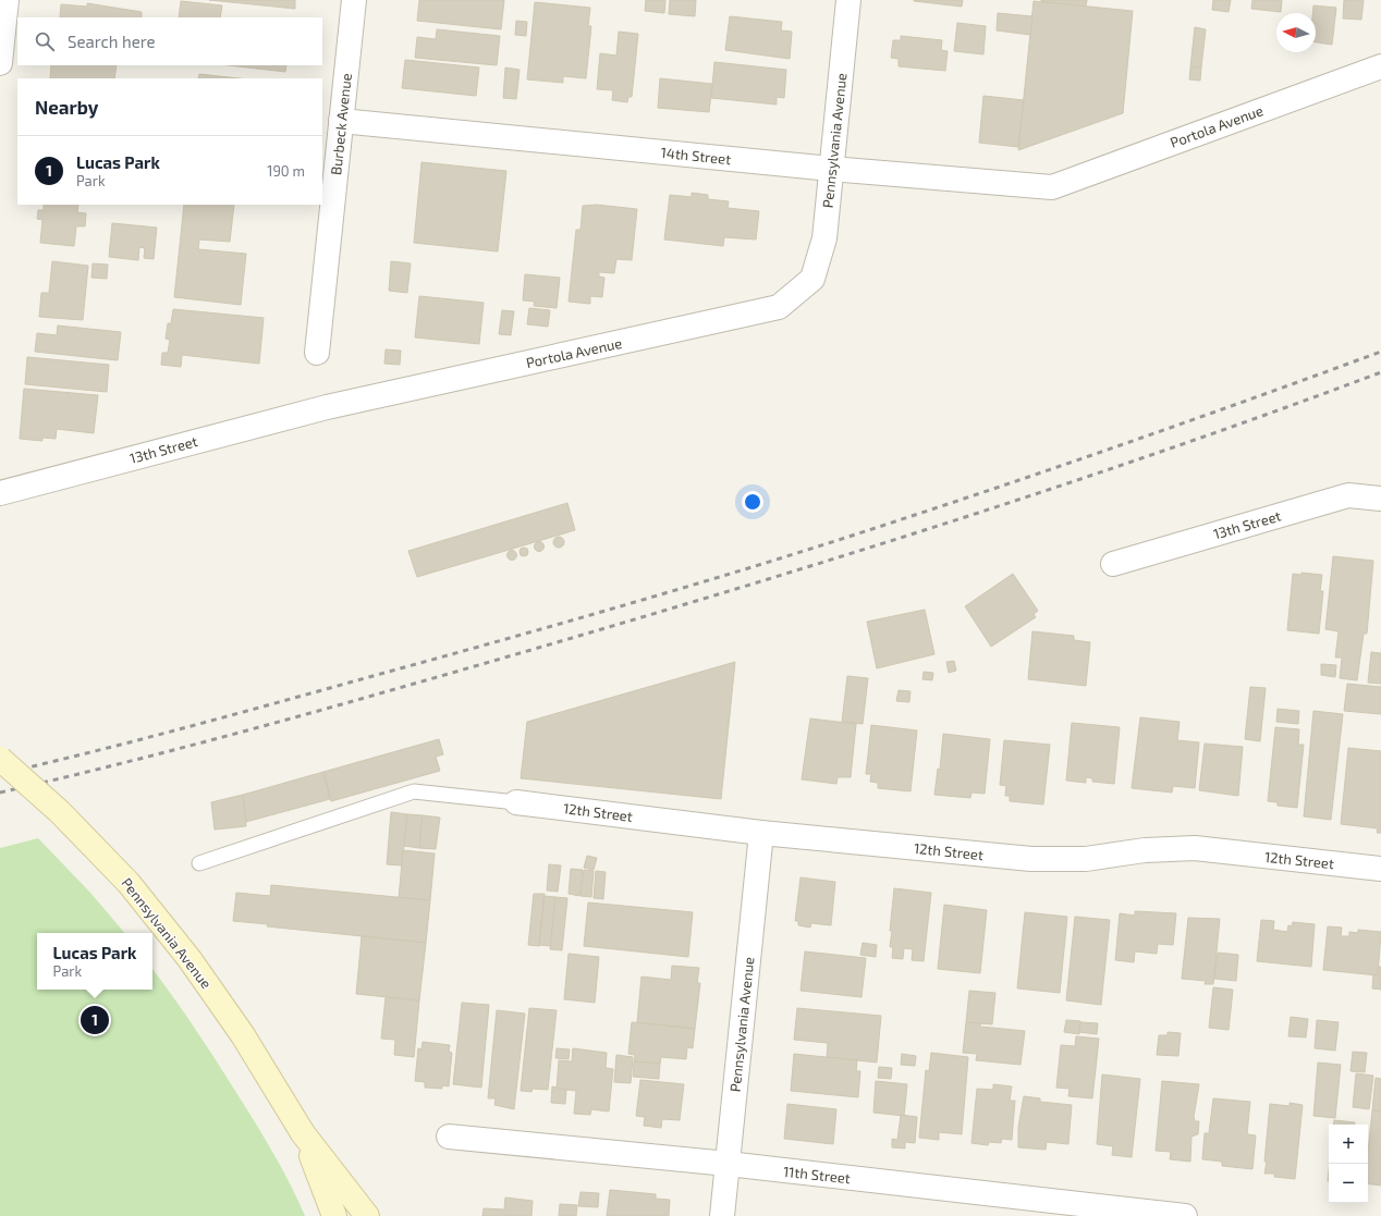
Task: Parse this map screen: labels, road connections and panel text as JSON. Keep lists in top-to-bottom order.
{
  "streets": {
    "main road": ["Pennsylvania Avenue"],
    "street": [
      "Burbeck Avenue",
      "Portola Avenue",
      "14th Street",
      "13th Street",
      "12th Street",
      "11th Street"
    ]
  },
  "crossings": [
    ["Burbeck Avenue", "14th Street"],
    ["Portola Avenue", "Pennsylvania Avenue"],
    ["Portola Avenue", "14th Street"],
    ["Portola Avenue", "13th Street"],
    ["Pennsylvania Avenue", "14th Street"],
    ["Pennsylvania Avenue", "12th Street"],
    ["Pennsylvania Avenue", "11th Street"]
  ],
  "north": "left",
  "page": {
    "search": "Search here",
    "heading": "Nearby",
    "list": [
      {
        "mark": "1",
        "name": "Lucas Park",
        "note": "Park",
        "value": "190 m"
      }
    ],
    "popup": ["Lucas Park", "Park"],
    "pins": "1",
    "map_buttons": ["+", "−"]
  }
}
